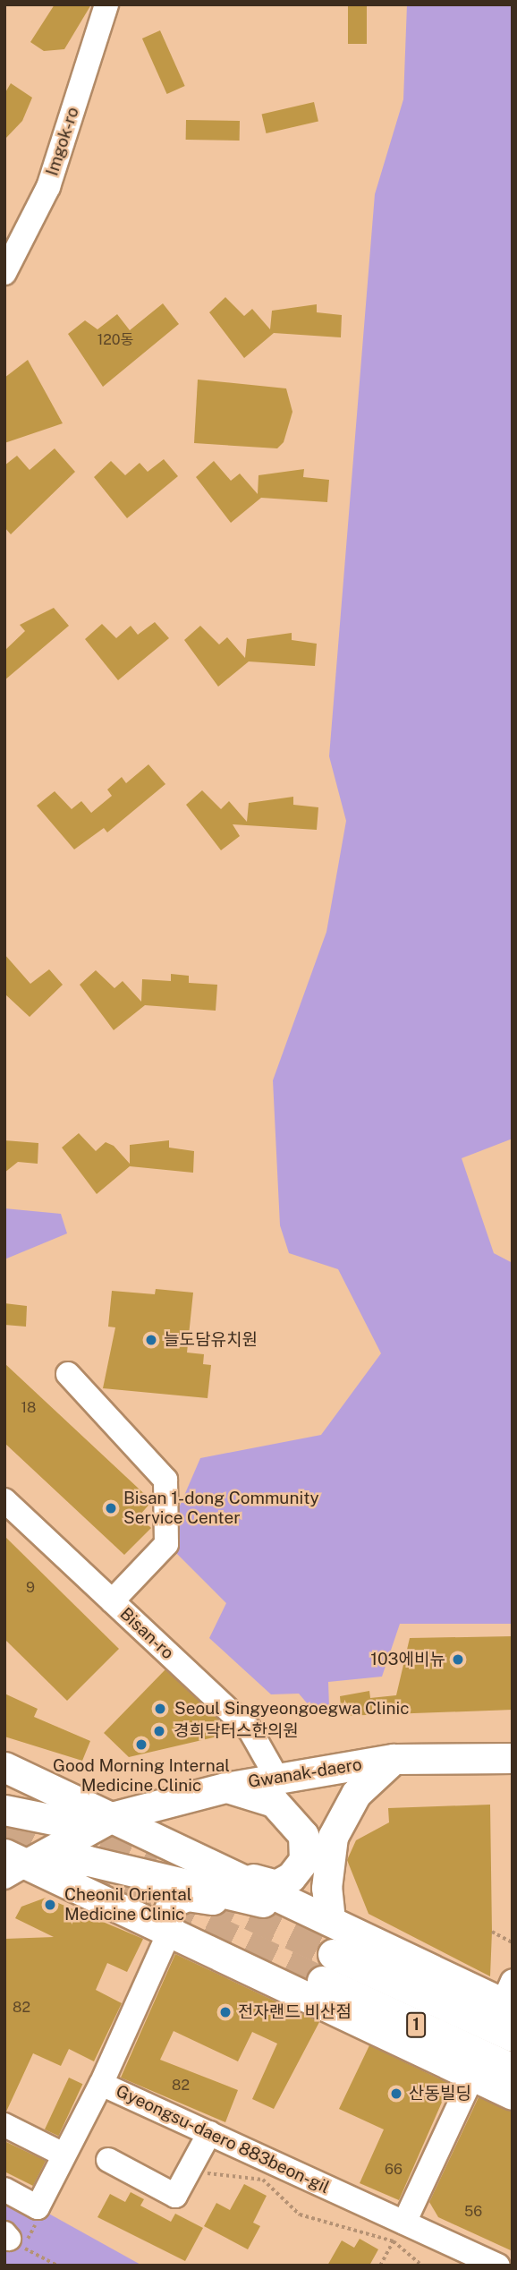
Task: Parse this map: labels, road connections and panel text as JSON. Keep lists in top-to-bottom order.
{
  "streets": {
    "main road": ["Gwanak-daero", "1"],
    "street": ["Imgok-ro", "Bisan-ro", "Gyeongsu-daero 883beon-gil"]
  },
  "crossings": [
    ["Bisan-ro", "Gwanak-daero"]
  ],
  "places": [
    "늘도담유치원",
    "Bisan 1-dong Community Service Center",
    "103에비뉴",
    "Seoul Singyeongoegwa Clinic",
    "경희닥터스한의원",
    "Good Morning Internal Medicine Clinic",
    "Cheonil Oriental Medicine Clinic",
    "전자랜드 비산점",
    "산동빌딩"
  ],
  "house_numbers": [
    "120동",
    "18",
    "9",
    "82",
    "82",
    "66",
    "56"
  ]
}
